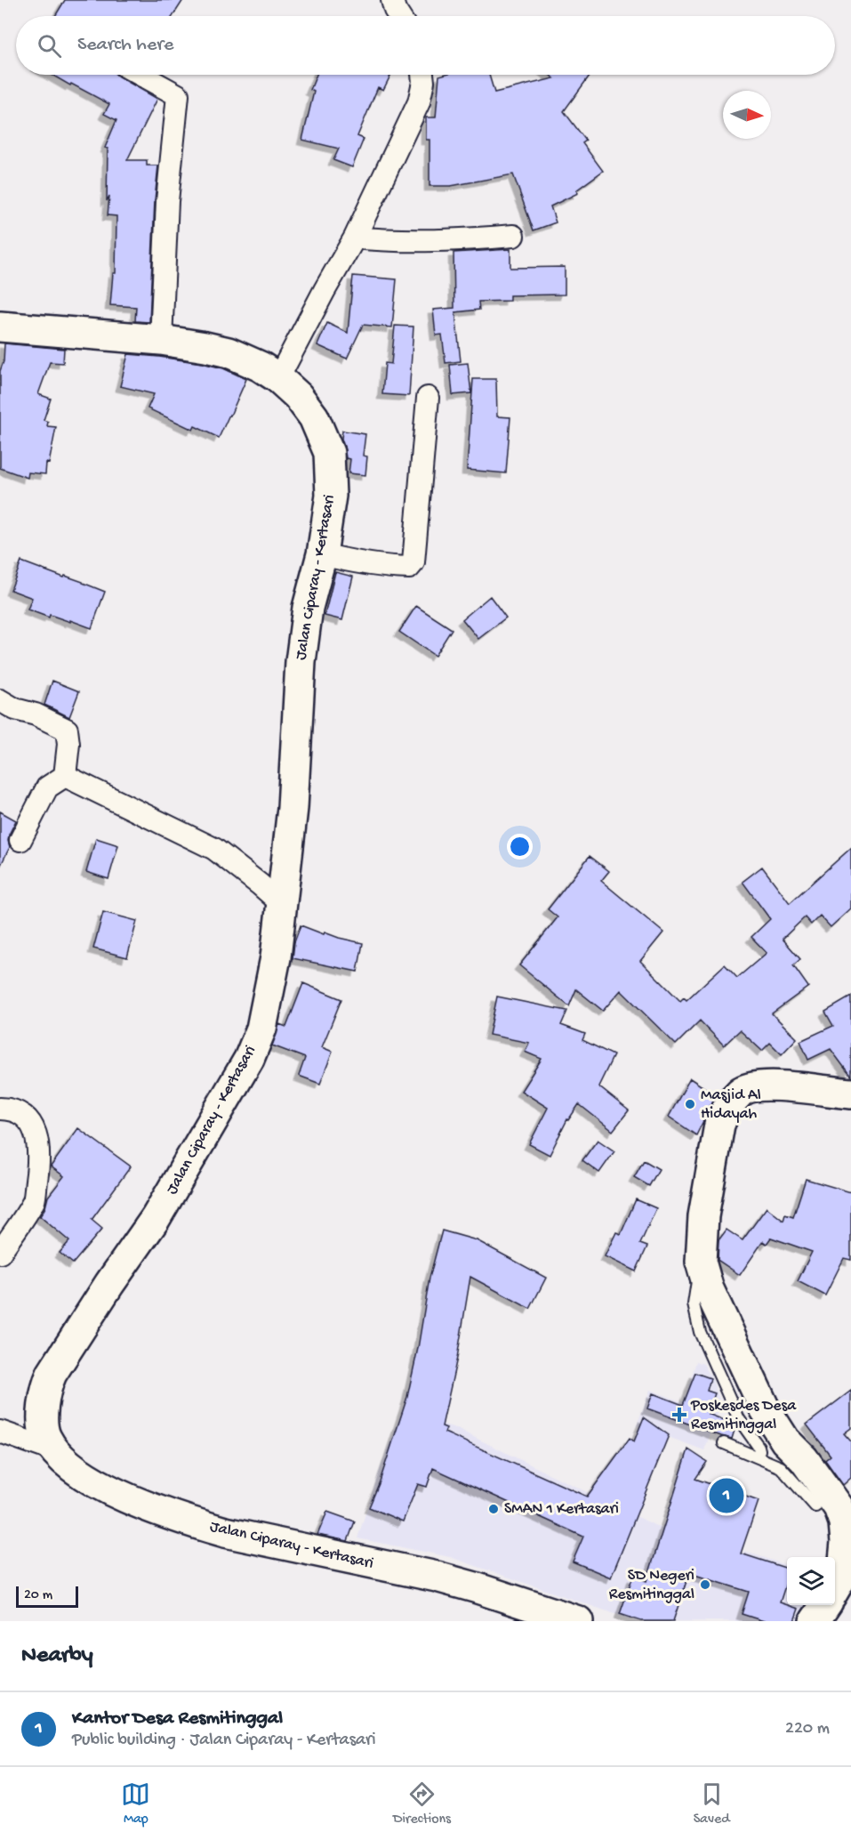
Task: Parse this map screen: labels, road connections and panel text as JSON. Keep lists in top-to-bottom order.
{
  "streets": {
    "main road": ["Jalan Ciparay - Kertasari"]
  },
  "places": {
    "other": ["Masjid Al Hidayah", "SMAN 1 Kertasari", "SD Negeri Resmitinggal"],
    "health": ["Poskesdes Desa Resmitinggal"]
  },
  "scale_bar": "20 m",
  "north": "right",
  "page": {
    "search": "Search here",
    "pins": "1",
    "scale": "20 m",
    "heading": "Nearby",
    "list": [
      {
        "mark": "1",
        "name": "Kantor Desa Resmitinggal",
        "note": "Public building · Jalan Ciparay - Kertasari",
        "value": "220 m"
      }
    ],
    "nav": ["Map", "Directions", "Saved"]
  }
}
